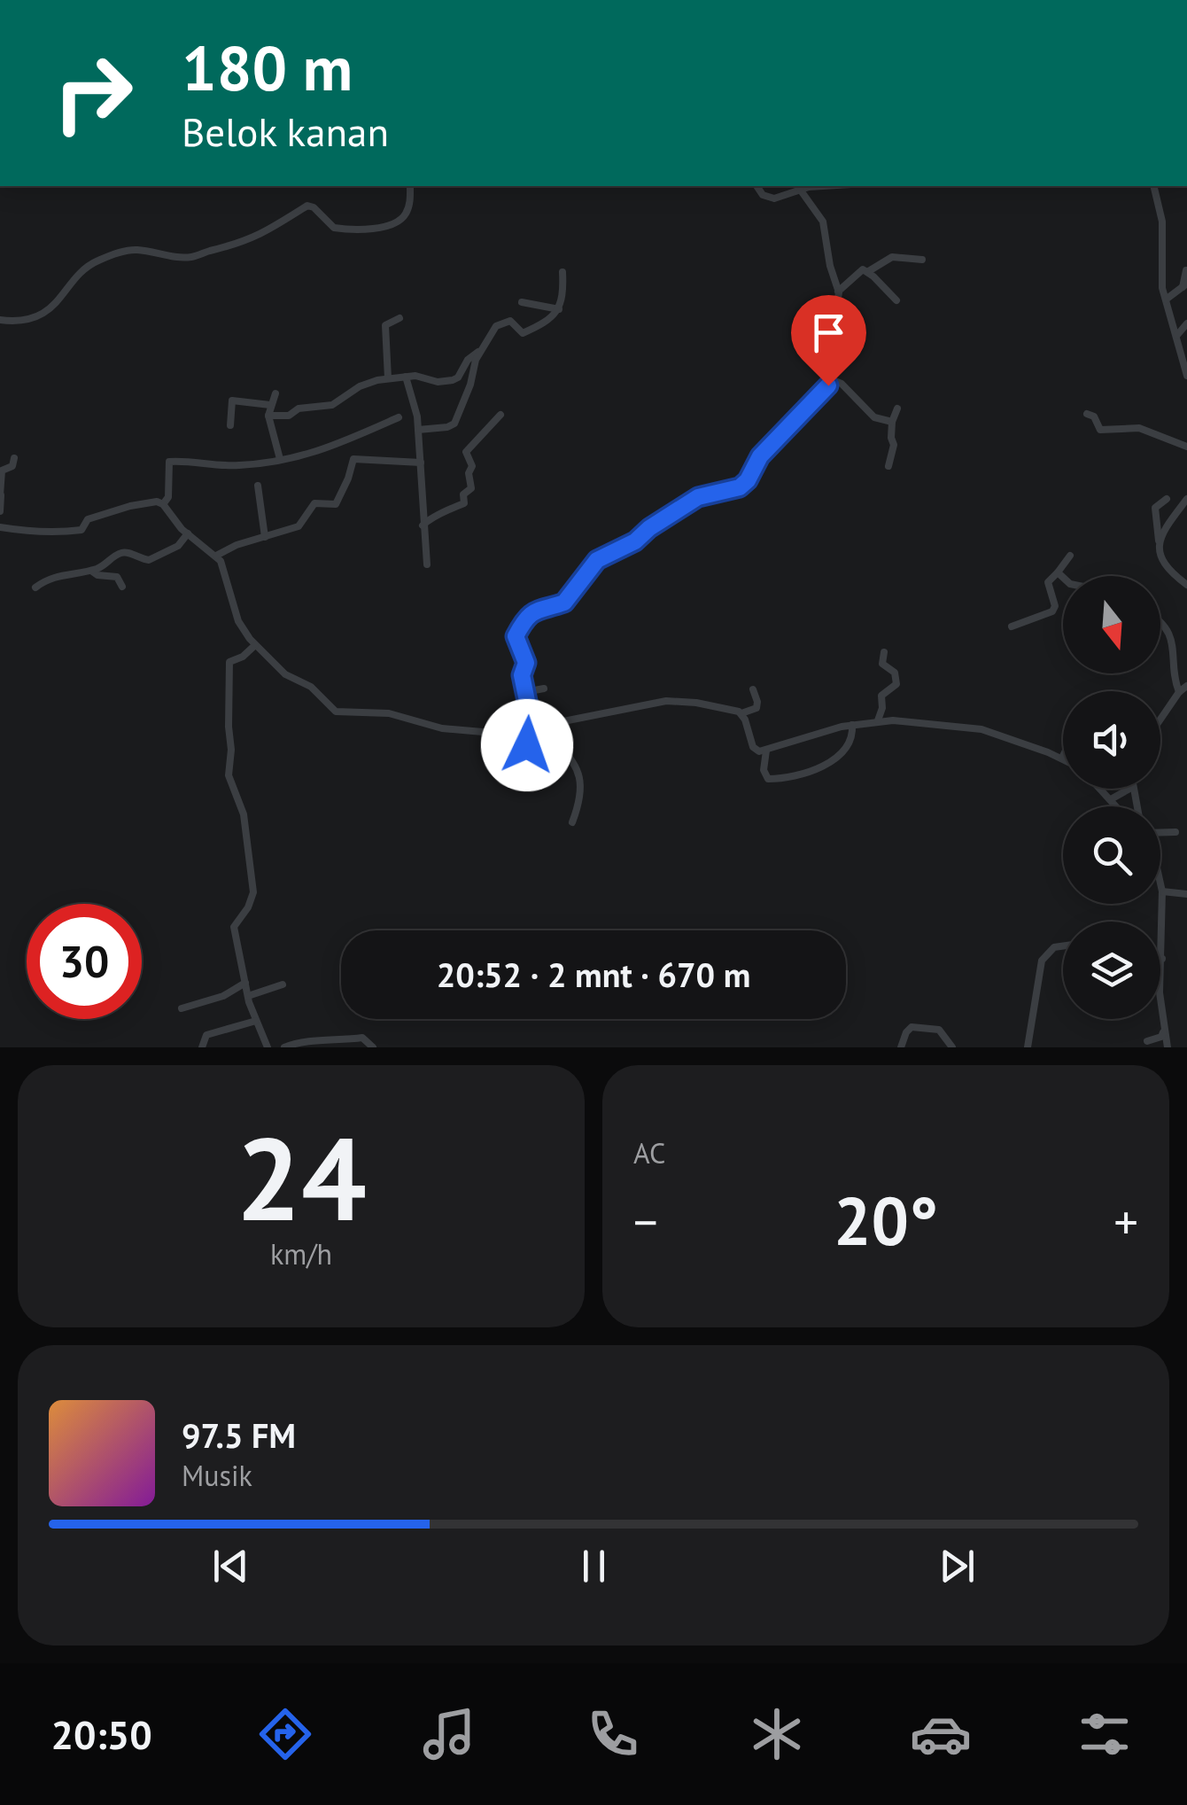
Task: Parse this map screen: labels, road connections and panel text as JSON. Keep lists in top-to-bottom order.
{
  "north": "bottom",
  "page": {
    "turn": ["180 m", "Belok kanan"],
    "limit": "30",
    "trip": "20:52 · 2 mnt · 670 m",
    "tile": [
      ["24", "km/h"],
      "AC"
    ],
    "heat": ["−", "20°", "+"],
    "song": ["97.5 FM", "Musik"],
    "tabs": "20:50"
  }
}
